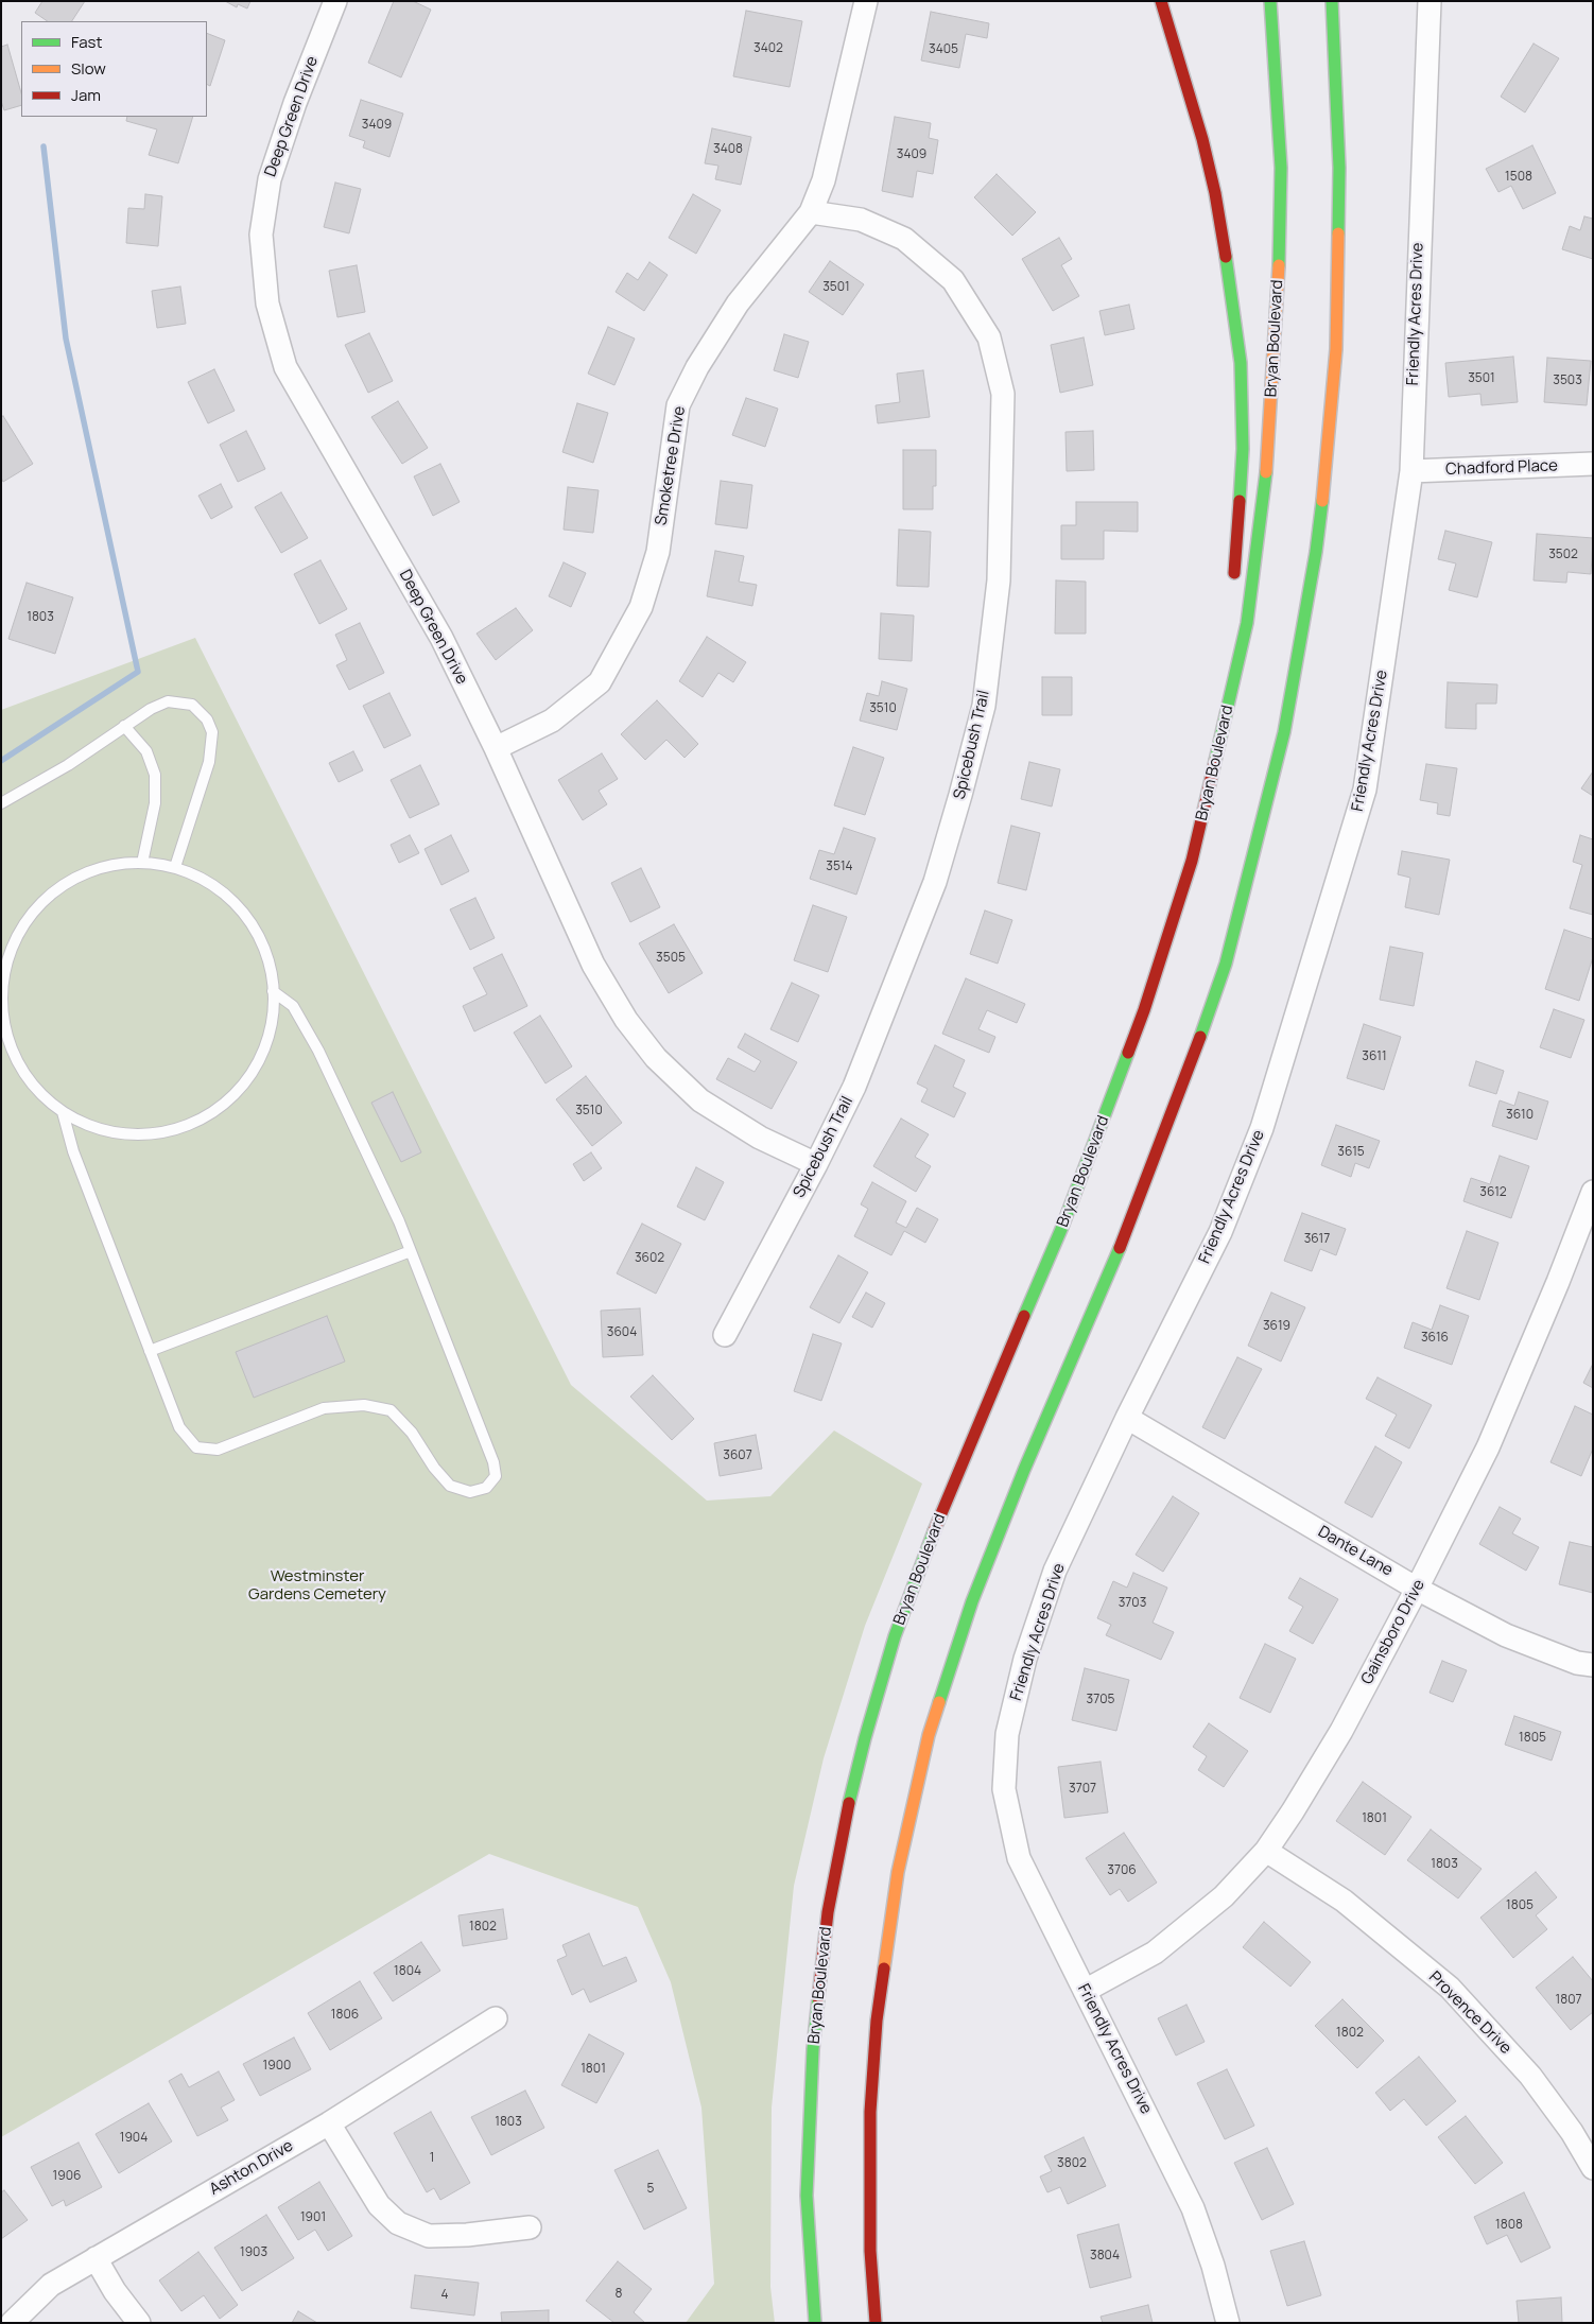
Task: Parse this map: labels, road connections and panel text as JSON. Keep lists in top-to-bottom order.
{
  "streets": {
    "highway": ["Bryan Boulevard"],
    "street": [
      "Deep Green Drive",
      "Friendly Acres Drive",
      "Smoketree Drive",
      "Chadford Place",
      "Spicebush Trail",
      "Dante Lane",
      "Gainsboro Drive",
      "Provence Drive",
      "Ashton Drive"
    ]
  },
  "crossings": [
    ["Deep Green Drive", "Smoketree Drive"],
    ["Deep Green Drive", "Spicebush Trail"],
    ["Friendly Acres Drive", "Chadford Place"],
    ["Friendly Acres Drive", "Dante Lane"],
    ["Friendly Acres Drive", "Gainsboro Drive"],
    ["Smoketree Drive", "Spicebush Trail"],
    ["Dante Lane", "Gainsboro Drive"],
    ["Gainsboro Drive", "Provence Drive"]
  ],
  "parks": ["Westminster Gardens Cemetery"],
  "house_numbers": [
    "3402",
    "3405",
    "3409",
    "3408",
    "3409",
    "1508",
    "3501",
    "3501",
    "3503",
    "3502",
    "1803",
    "3510",
    "3514",
    "3505",
    "3611",
    "3510",
    "3610",
    "3615",
    "3612",
    "3617",
    "3602",
    "3619",
    "3604",
    "3616",
    "3607",
    "3703",
    "3705",
    "1805",
    "3707",
    "1801",
    "1803",
    "3706",
    "1805",
    "1802",
    "1804",
    "1807",
    "1806",
    "1802",
    "1900",
    "1801",
    "1803",
    "1904",
    "1",
    "3802",
    "1906",
    "5",
    "1901",
    "1808",
    "1903",
    "3804",
    "8",
    "4"
  ],
  "legend": ["Fast", "Slow", "Jam"]
}
